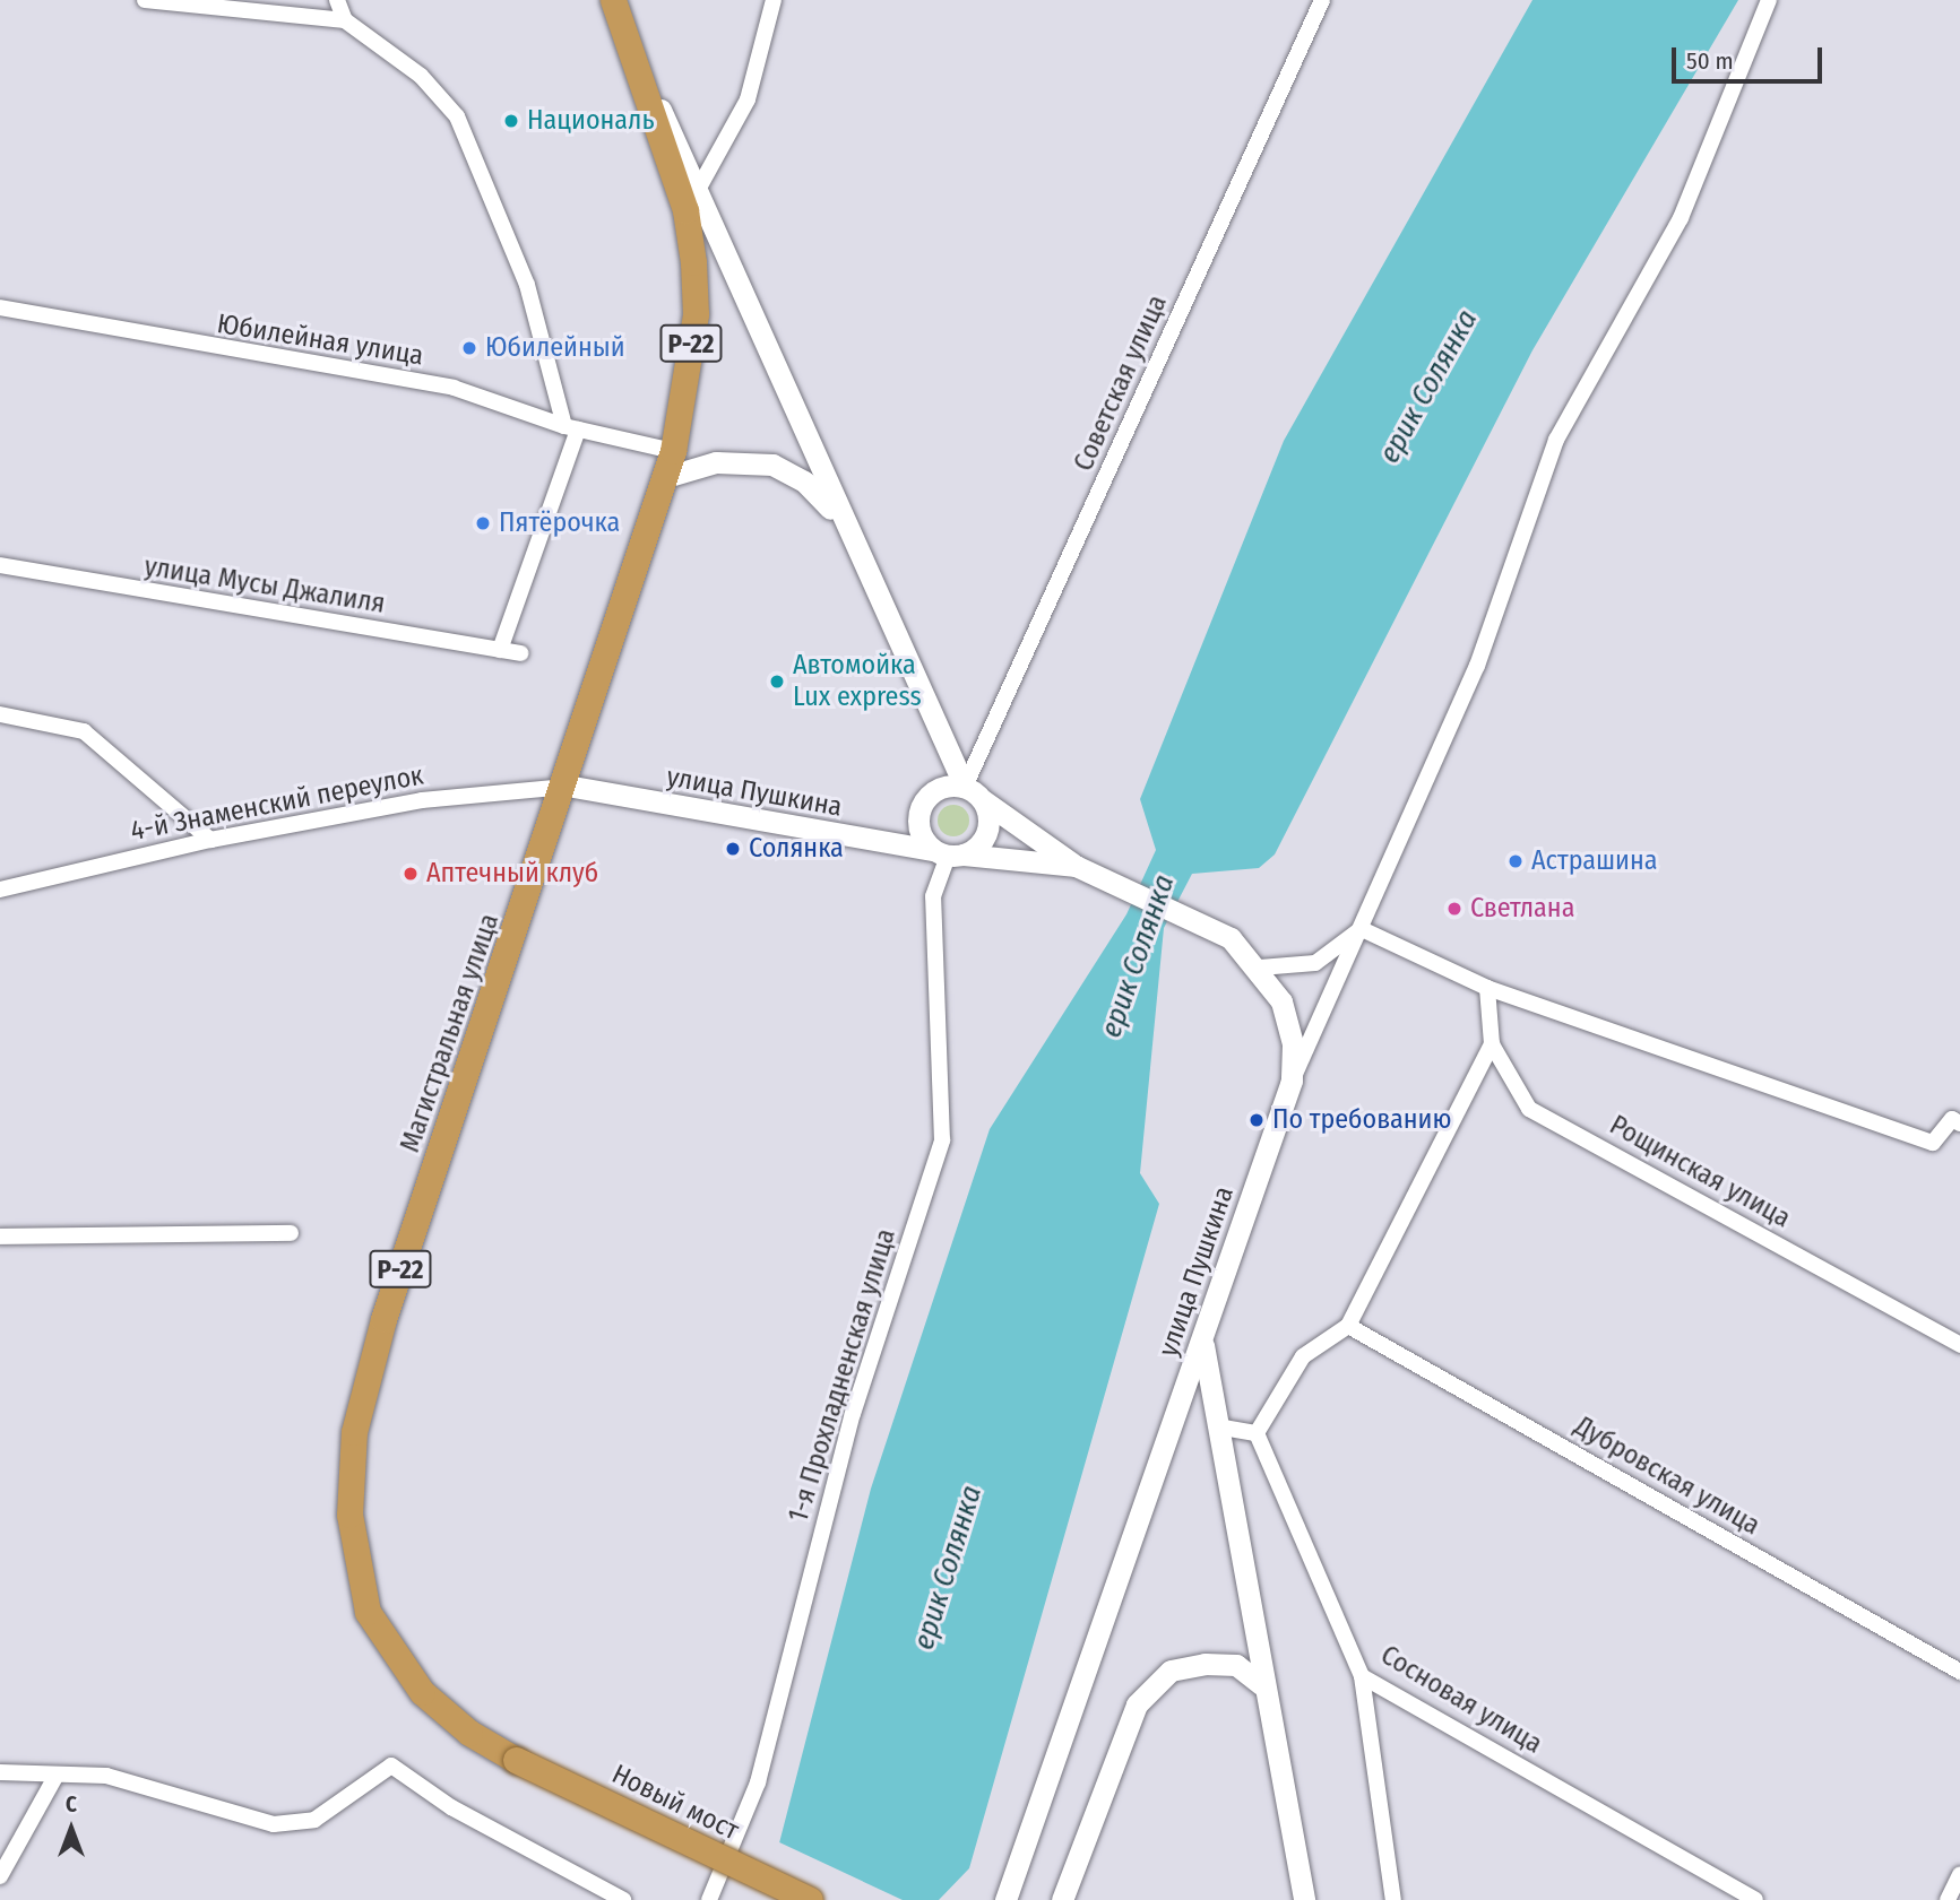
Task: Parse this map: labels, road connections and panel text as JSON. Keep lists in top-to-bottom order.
{
  "streets": {
    "highway": ["Р-22", "Магистральная улица", "Новый мост"],
    "main road": ["улица Пушкина"],
    "street": [
      "Юбилейная улица",
      "Советская улица",
      "улица Мусы Джалиля",
      "4-й Знаменский переулок",
      "Рощинская улица",
      "1-я Прохладненская улица",
      "Дубровская улица",
      "Сосновая улица"
    ]
  },
  "crossings": [
    ["Юбилейная улица", "Магистральная улица"],
    ["Советская улица", "улица Пушкина"],
    ["Советская улица", "1-я Прохладненская улица"],
    ["улица Пушкина", "4-й Знаменский переулок"],
    ["улица Пушкина", "Магистральная улица"],
    ["улица Пушкина", "1-я Прохладненская улица"],
    ["4-й Знаменский переулок", "Магистральная улица"],
    ["Магистральная улица", "Новый мост"]
  ],
  "water": ["ерик Солянка"],
  "places": [
    "Националь",
    "Юбилейный",
    "Пятёрочка",
    "Автомойка Lux express",
    "Солянка",
    "Астрашина",
    "Аптечный клуб",
    "Светлана",
    "По требованию"
  ],
  "scale_bar": "50 m",
  "north": "top"
}
